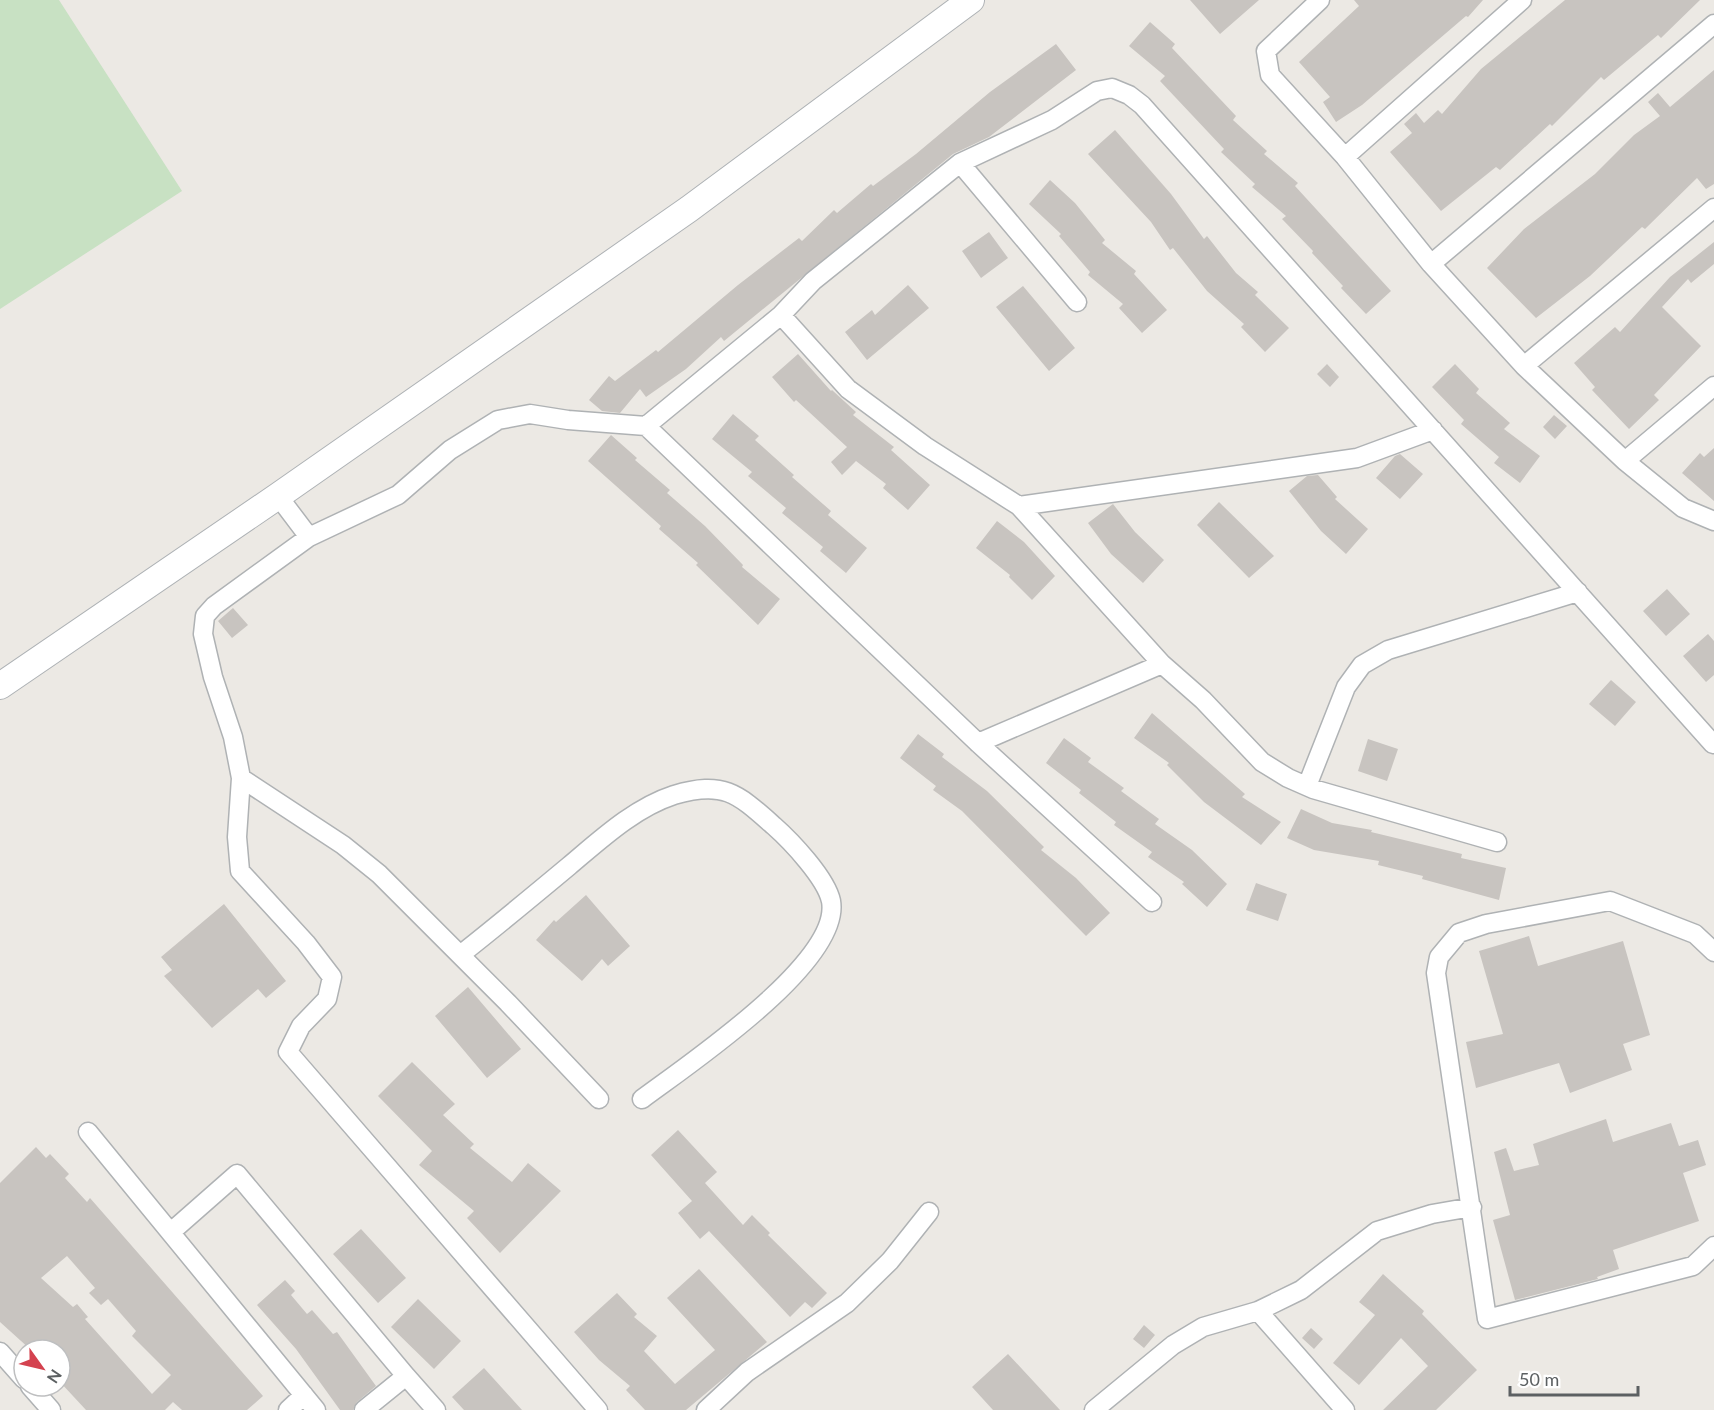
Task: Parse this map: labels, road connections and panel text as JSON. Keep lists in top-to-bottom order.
{
  "scale_bar": "50 m",
  "north": "bottom right"
}
